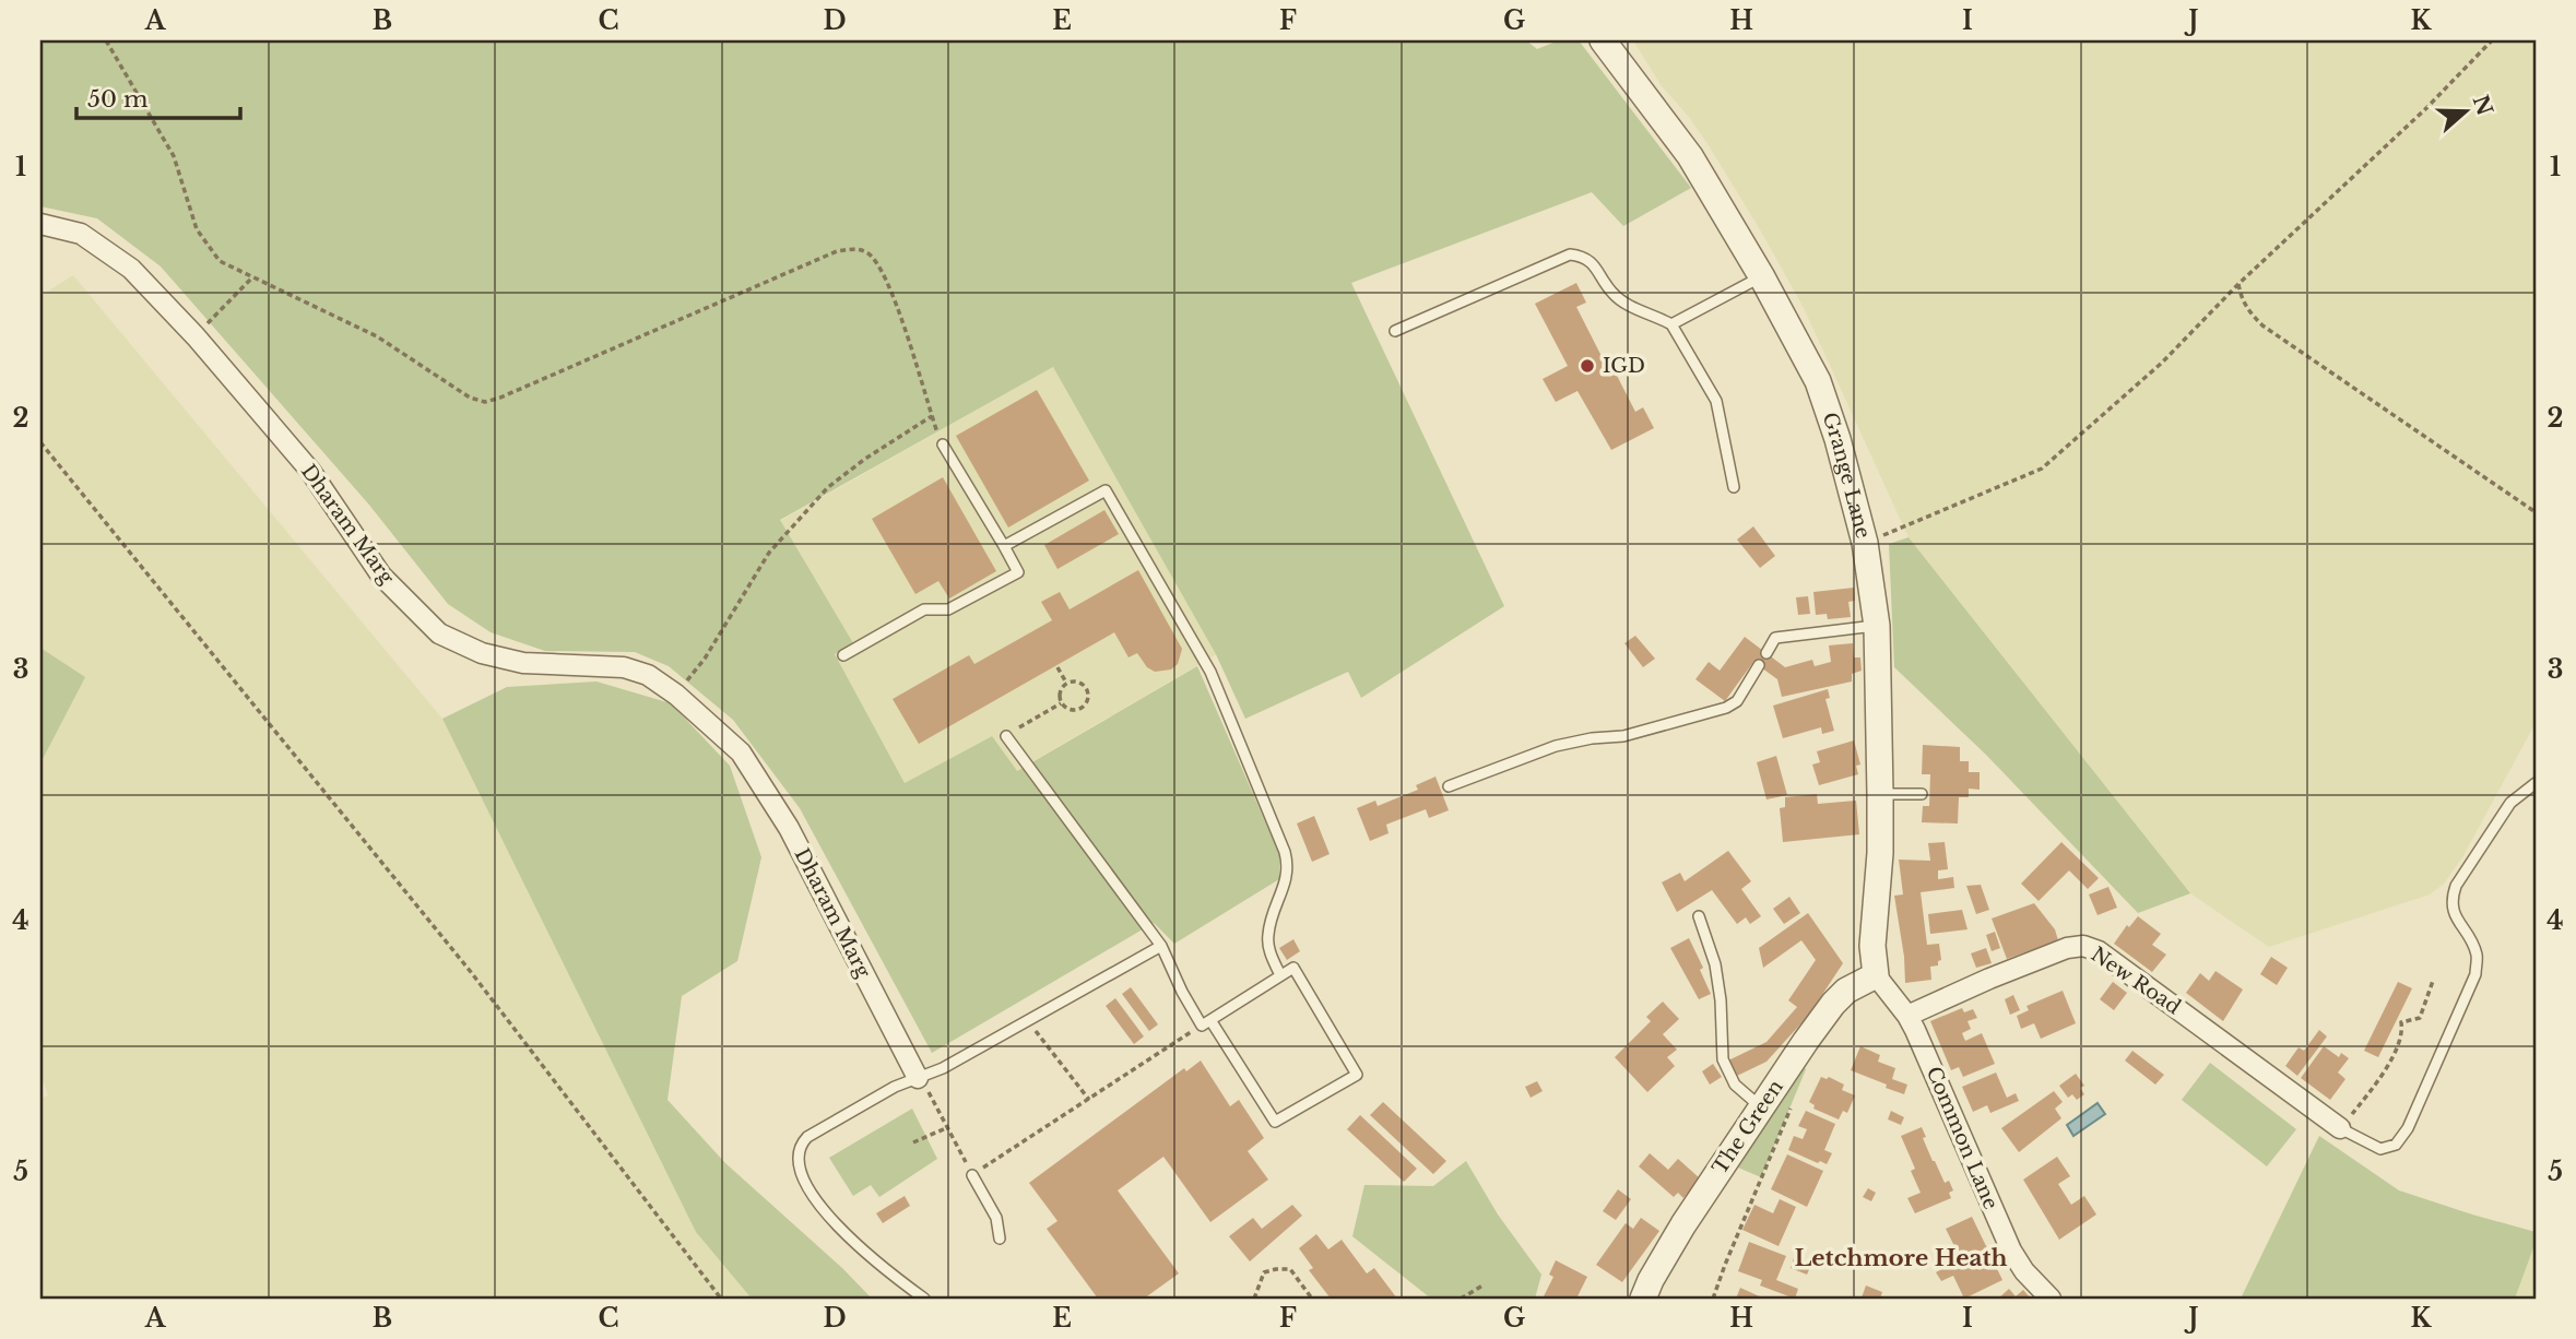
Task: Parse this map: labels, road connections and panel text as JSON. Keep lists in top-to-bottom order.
{
  "streets": {
    "street": [
      "Grange Lane",
      "Dharam Marg",
      "New Road",
      "The Green",
      "Common Lane"
    ]
  },
  "crossings": [
    ["Grange Lane", "The Green"],
    ["Grange Lane", "Common Lane"],
    ["New Road", "Common Lane"],
    ["The Green", "Common Lane"]
  ],
  "districts": ["Letchmore Heath"],
  "places": ["IGD"],
  "scale_bar": "50 m",
  "north": "right",
  "grid": {
    "columns": [
      "A",
      "B",
      "C",
      "D",
      "E",
      "F",
      "G",
      "H",
      "I",
      "J",
      "K"
    ],
    "rows": [
      "1",
      "2",
      "3",
      "4",
      "5"
    ]
  }
}
